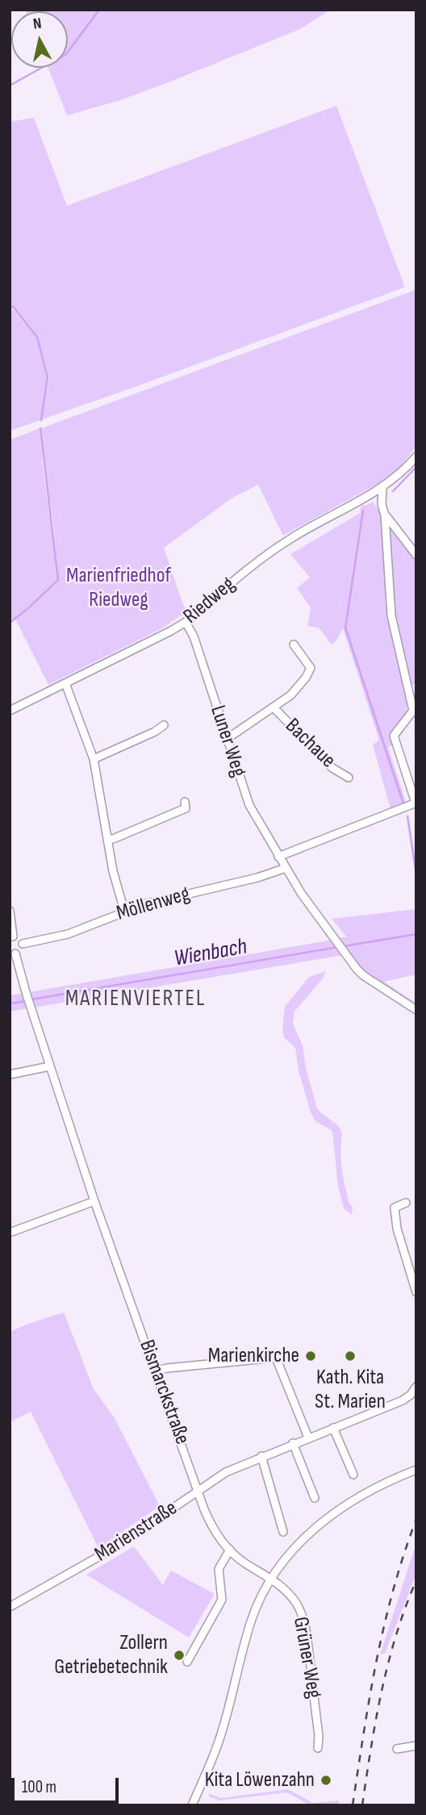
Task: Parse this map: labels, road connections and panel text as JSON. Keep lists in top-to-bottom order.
{
  "streets": {
    "street": [
      "Riedweg",
      "Luner Weg",
      "Bachaue",
      "Möllenweg",
      "Bismarckstraße",
      "Marienstraße",
      "Grüner Weg"
    ]
  },
  "crossings": [
    ["Riedweg", "Luner Weg"],
    ["Luner Weg", "Möllenweg"],
    ["Bismarckstraße", "Marienstraße"],
    ["Bismarckstraße", "Grüner Weg"]
  ],
  "districts": ["MARIENVIERTEL"],
  "water": ["Wienbach"],
  "parks": ["Marienfriedhof Riedweg"],
  "places": [
    "Marienkirche",
    "Kath. Kita St. Marien",
    "Zollern Getriebetechnik",
    "Kita Löwenzahn"
  ],
  "scale_bar": "100 m",
  "north": "top"
}
